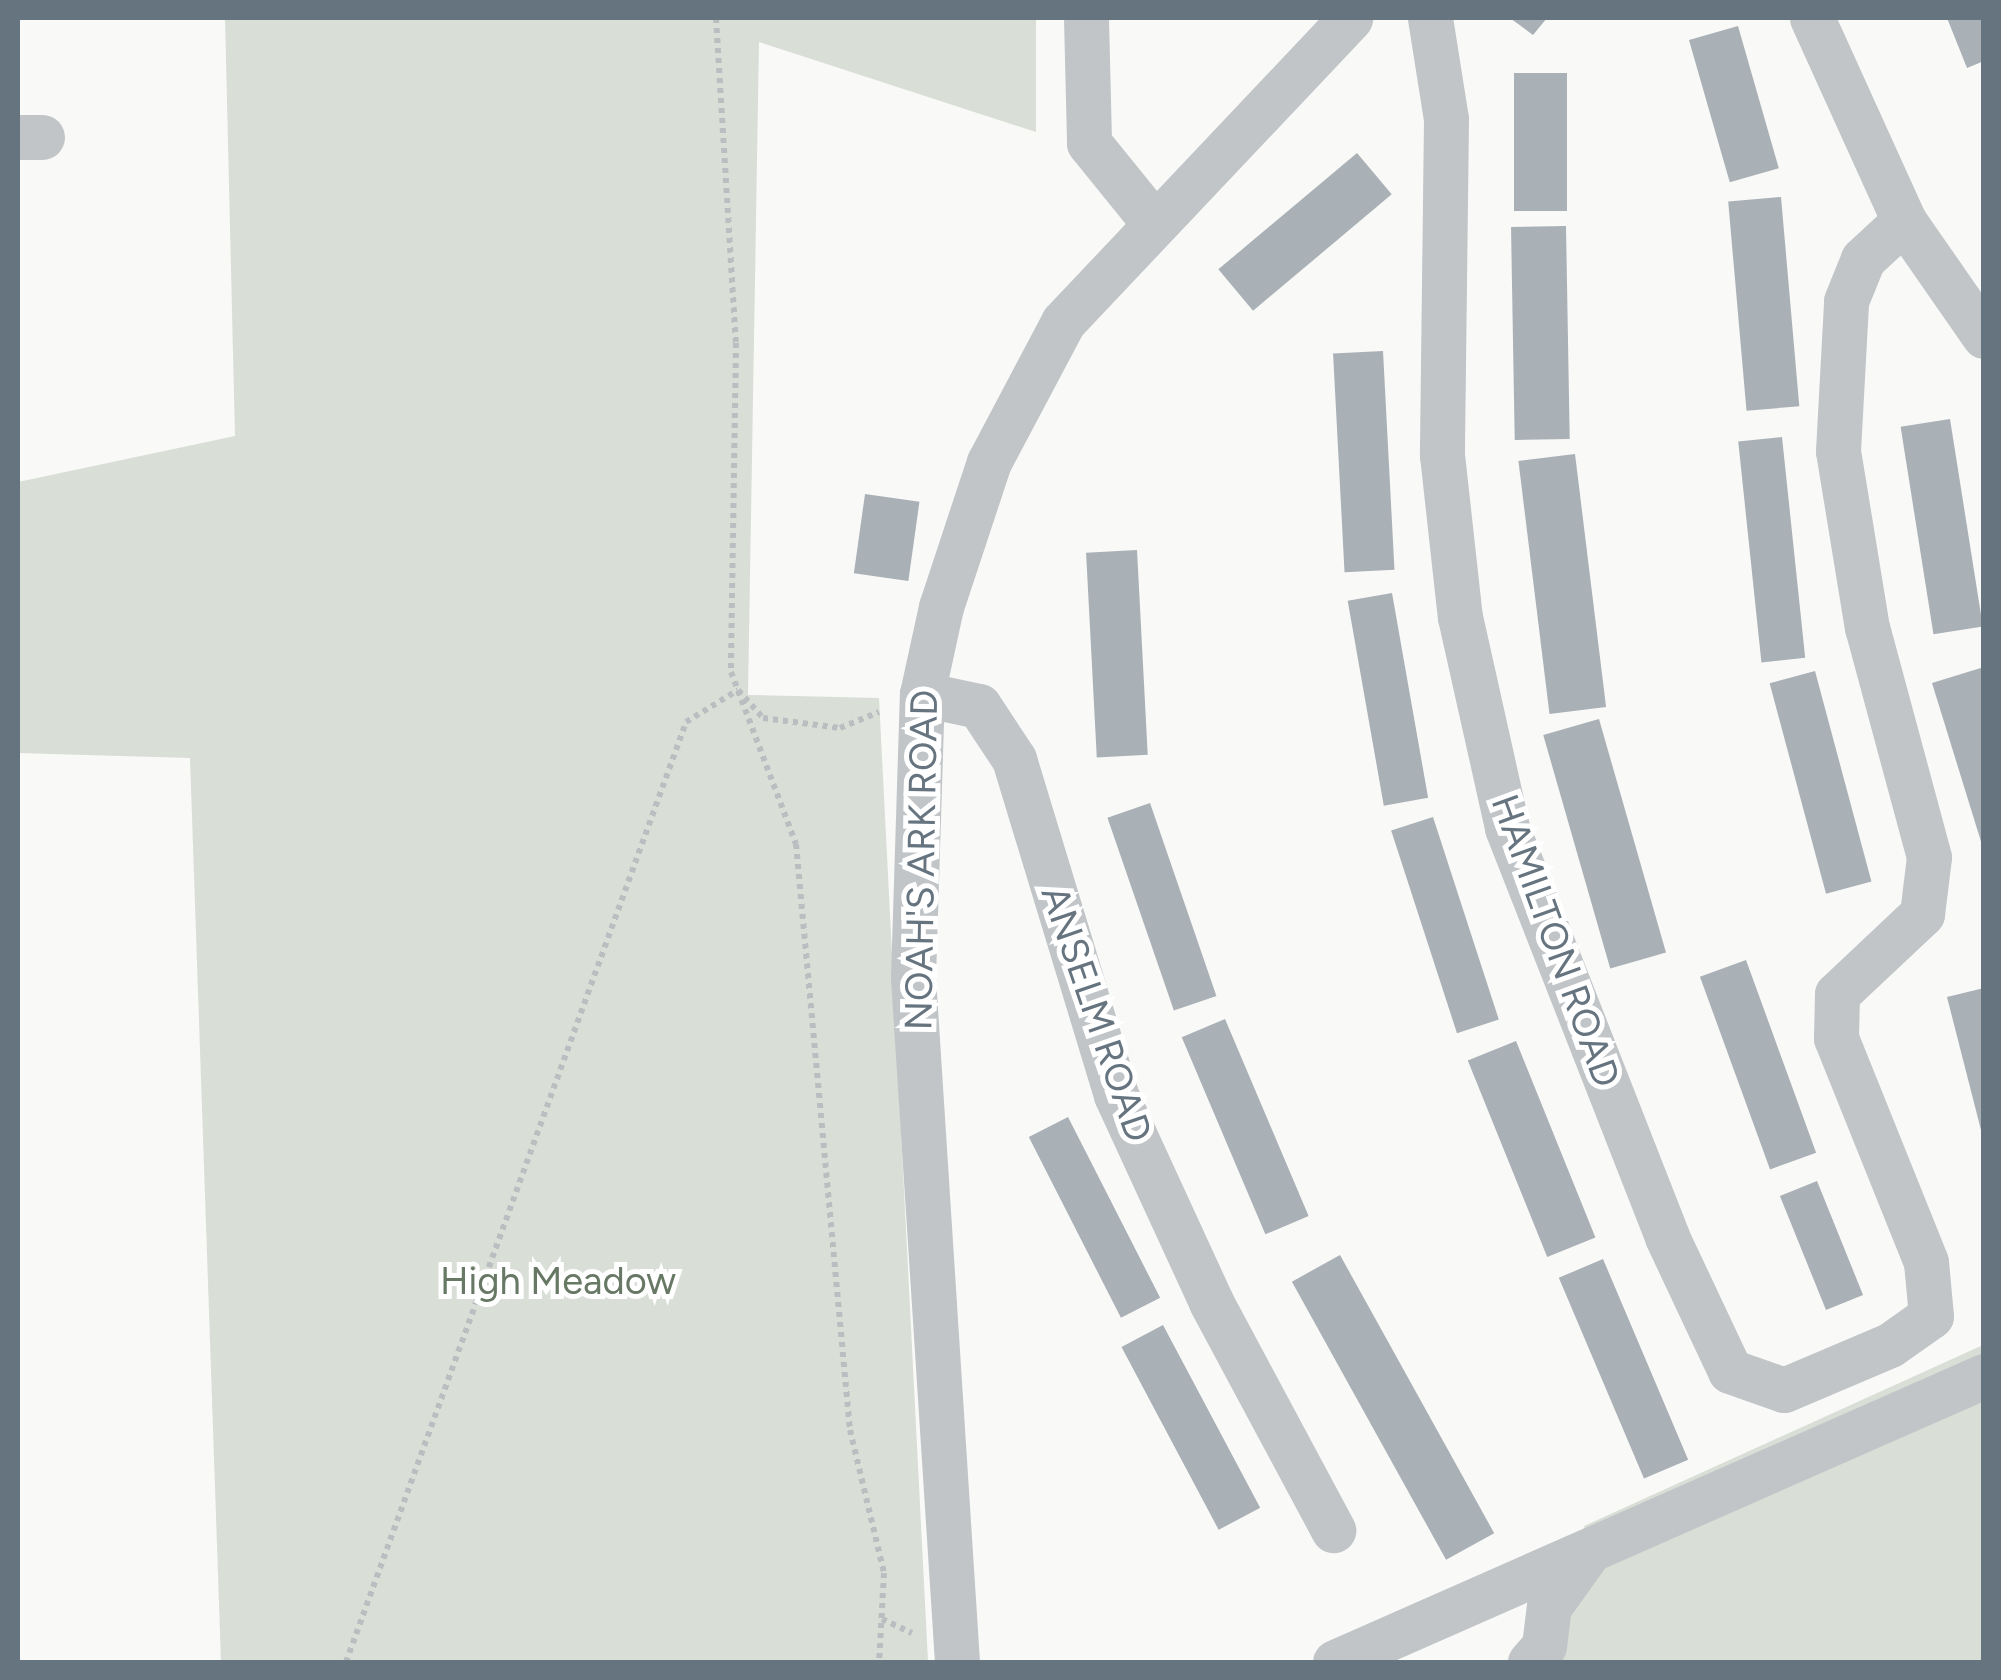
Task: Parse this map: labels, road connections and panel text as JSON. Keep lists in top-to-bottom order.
{
  "streets": {
    "street": ["NOAH'S ARK ROAD", "HAMILTON ROAD", "ANSELM ROAD"]
  },
  "crossings": [
    ["NOAH'S ARK ROAD", "ANSELM ROAD"]
  ],
  "parks": ["High Meadow"]
}
